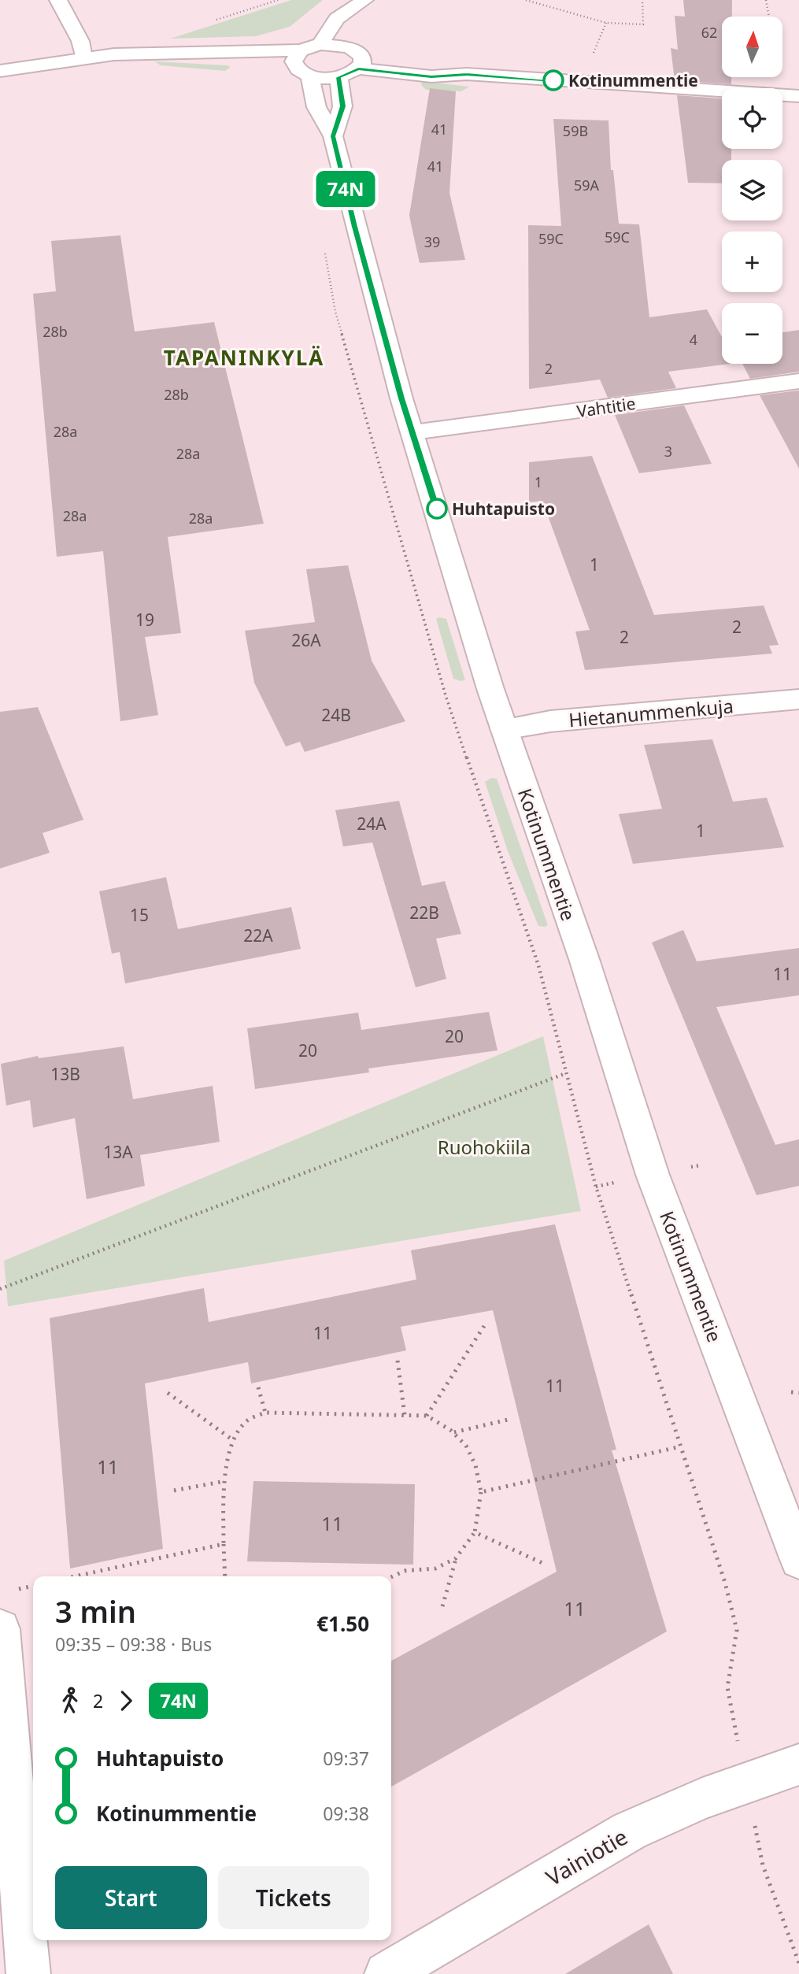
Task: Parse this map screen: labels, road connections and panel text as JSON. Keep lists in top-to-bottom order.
{
  "streets": {
    "main road": [
      "Vahtitie",
      "Hietanummenkuja",
      "Kotinummentie",
      "Vainiotie"
    ]
  },
  "crossings": [
    ["Vahtitie", "Kotinummentie"],
    ["Hietanummenkuja", "Kotinummentie"]
  ],
  "districts": ["TAPANINKYLÄ"],
  "parks": ["Ruohokiila"],
  "places": ["Kotinummentie", "Huhtapuisto"],
  "lines": ["bus line 74N"],
  "house_numbers": [
    "62",
    "41",
    "59B",
    "41",
    "59A",
    "59C",
    "59C",
    "39",
    "28b",
    "4",
    "2",
    "28b",
    "28a",
    "3",
    "28a",
    "1",
    "28a",
    "28a",
    "1",
    "19",
    "2",
    "2",
    "26A",
    "24B",
    "24A",
    "1",
    "22B",
    "15",
    "22A",
    "11",
    "20",
    "20",
    "13B",
    "13A",
    "11",
    "11",
    "11",
    "11",
    "11"
  ],
  "north": "top",
  "page": {
    "on_map": "74N",
    "map_buttons": ["+", "−"],
    "heading": ["3 min", "09:35 – 09:38 · Bus", "€1.50"],
    "legs": ["2", "74N"],
    "list": [
      {
        "name": "Huhtapuisto",
        "value": "09:37"
      },
      {
        "name": "Kotinummentie",
        "value": "09:38"
      }
    ],
    "buttons": ["Start", "Tickets"]
  }
}
